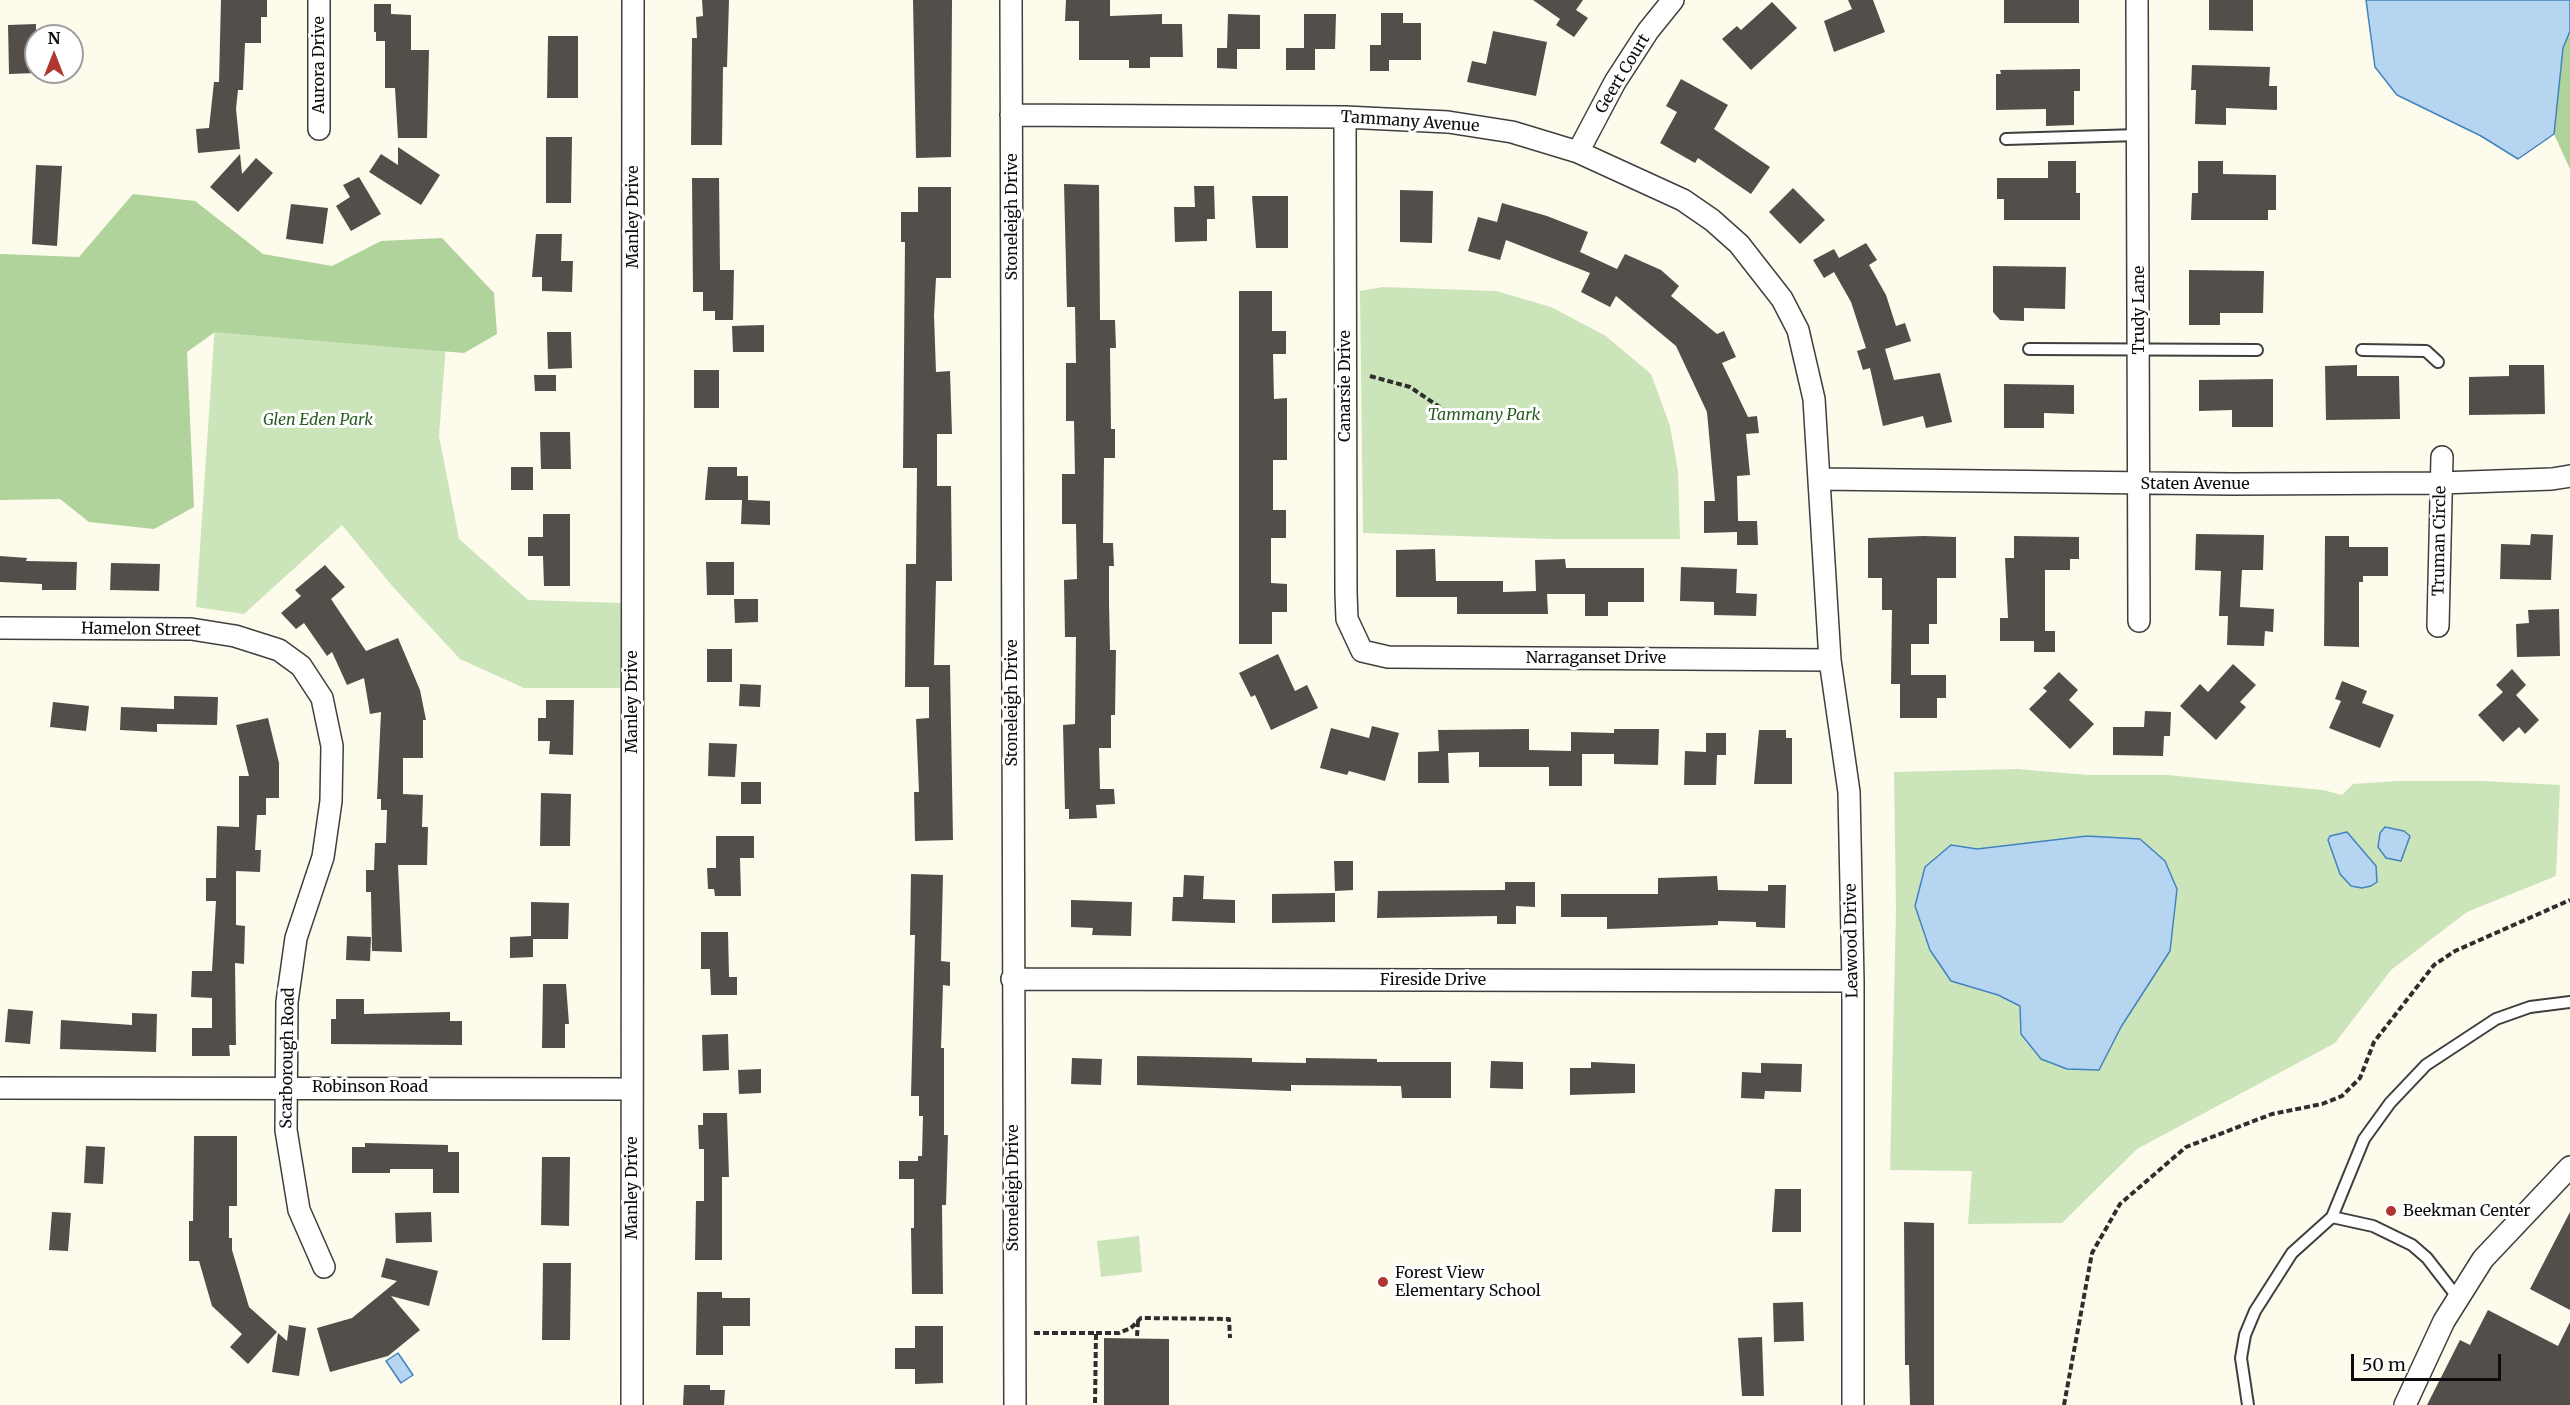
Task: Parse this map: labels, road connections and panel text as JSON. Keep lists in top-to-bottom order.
{
  "streets": {
    "street": [
      "Aurora Drive",
      "Geert Court",
      "Tammany Avenue",
      "Manley Drive",
      "Stoneleigh Drive",
      "Trudy Lane",
      "Canarsie Drive",
      "Staten Avenue",
      "Truman Circle",
      "Hamelon Street",
      "Narraganset Drive",
      "Leawood Drive",
      "Fireside Drive",
      "Scarborough Road",
      "Robinson Road"
    ]
  },
  "crossings": [
    ["Geert Court", "Tammany Avenue"],
    ["Tammany Avenue", "Stoneleigh Drive"],
    ["Tammany Avenue", "Canarsie Drive"],
    ["Tammany Avenue", "Staten Avenue"],
    ["Tammany Avenue", "Leawood Drive"],
    ["Manley Drive", "Robinson Road"],
    ["Stoneleigh Drive", "Fireside Drive"],
    ["Trudy Lane", "Staten Avenue"],
    ["Canarsie Drive", "Narraganset Drive"],
    ["Staten Avenue", "Truman Circle"],
    ["Staten Avenue", "Leawood Drive"],
    ["Hamelon Street", "Scarborough Road"],
    ["Narraganset Drive", "Leawood Drive"],
    ["Leawood Drive", "Fireside Drive"],
    ["Scarborough Road", "Robinson Road"]
  ],
  "parks": ["Tammany Park", "Glen Eden Park"],
  "places": ["Beekman Center", "Forest View Elementary School"],
  "scale_bar": "50 m",
  "north": "top"
}
